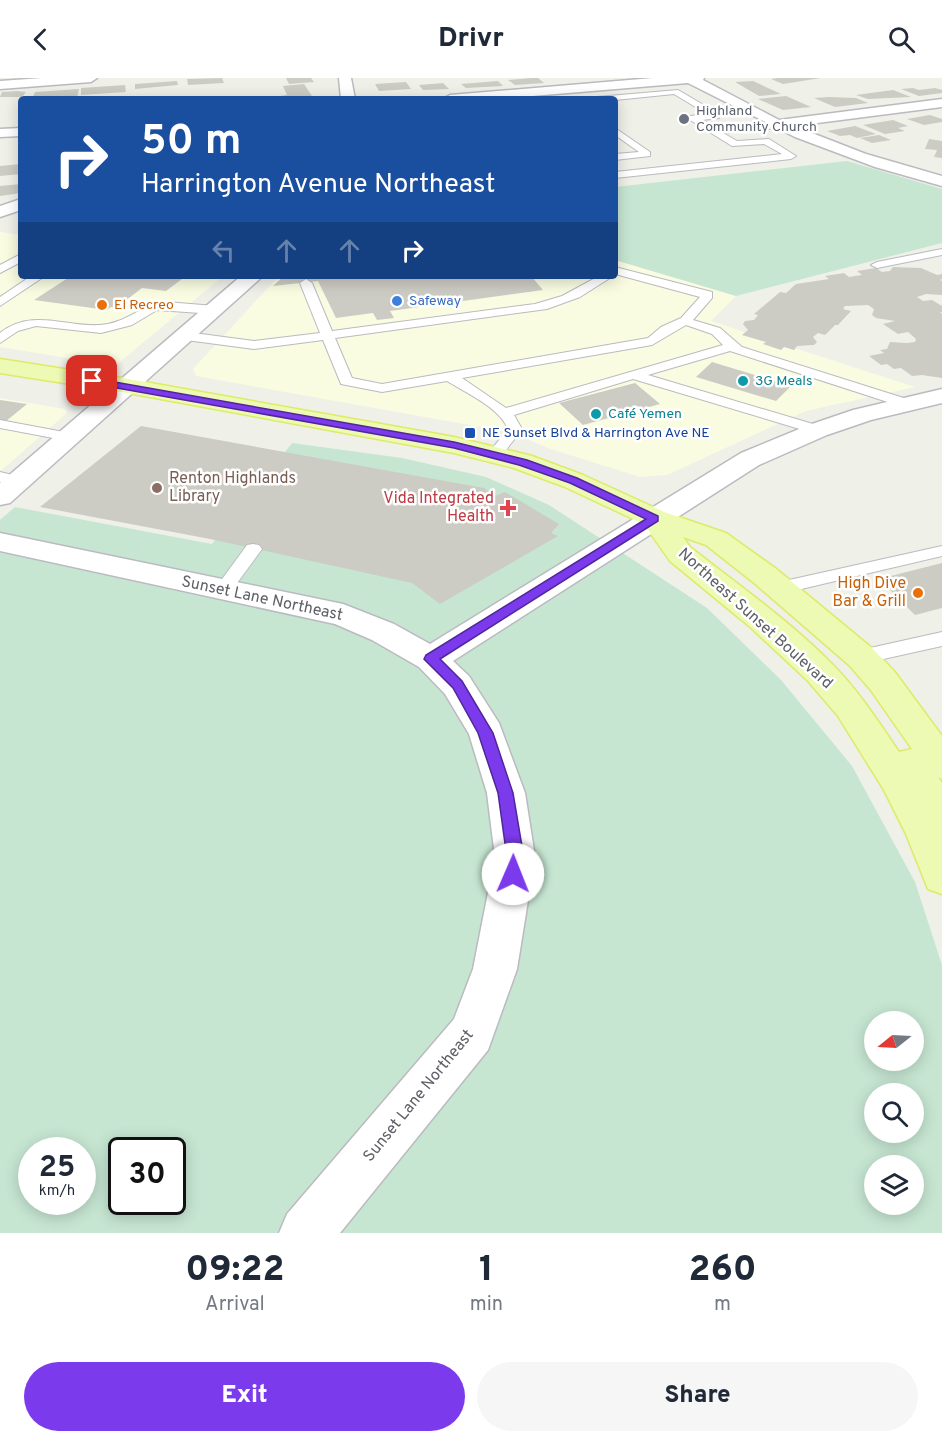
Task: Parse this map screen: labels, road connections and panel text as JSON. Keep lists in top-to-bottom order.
{
  "streets": {
    "main road": ["Northeast Sunset Boulevard"],
    "street": ["Sunset Lane Northeast"]
  },
  "places": {
    "other": [
      "Highland Community Church",
      "Safeway",
      "El Recreo",
      "3G Meals",
      "Café Yemen",
      "Renton Highlands Library",
      "High Dive Bar & Grill"
    ],
    "transit": ["NE Sunset Blvd & Harrington Ave NE"],
    "health": ["Vida Integrated Health"]
  },
  "north": "left",
  "page": {
    "header": "Drivr",
    "turn": ["50 m", "Harrington Avenue Northeast"],
    "speed": "25 km/h",
    "limit": "30",
    "eta": [
      "09:22",
      "Arrival",
      "1",
      "min",
      "260",
      "m"
    ],
    "buttons": ["Exit", "Share"]
  }
}
